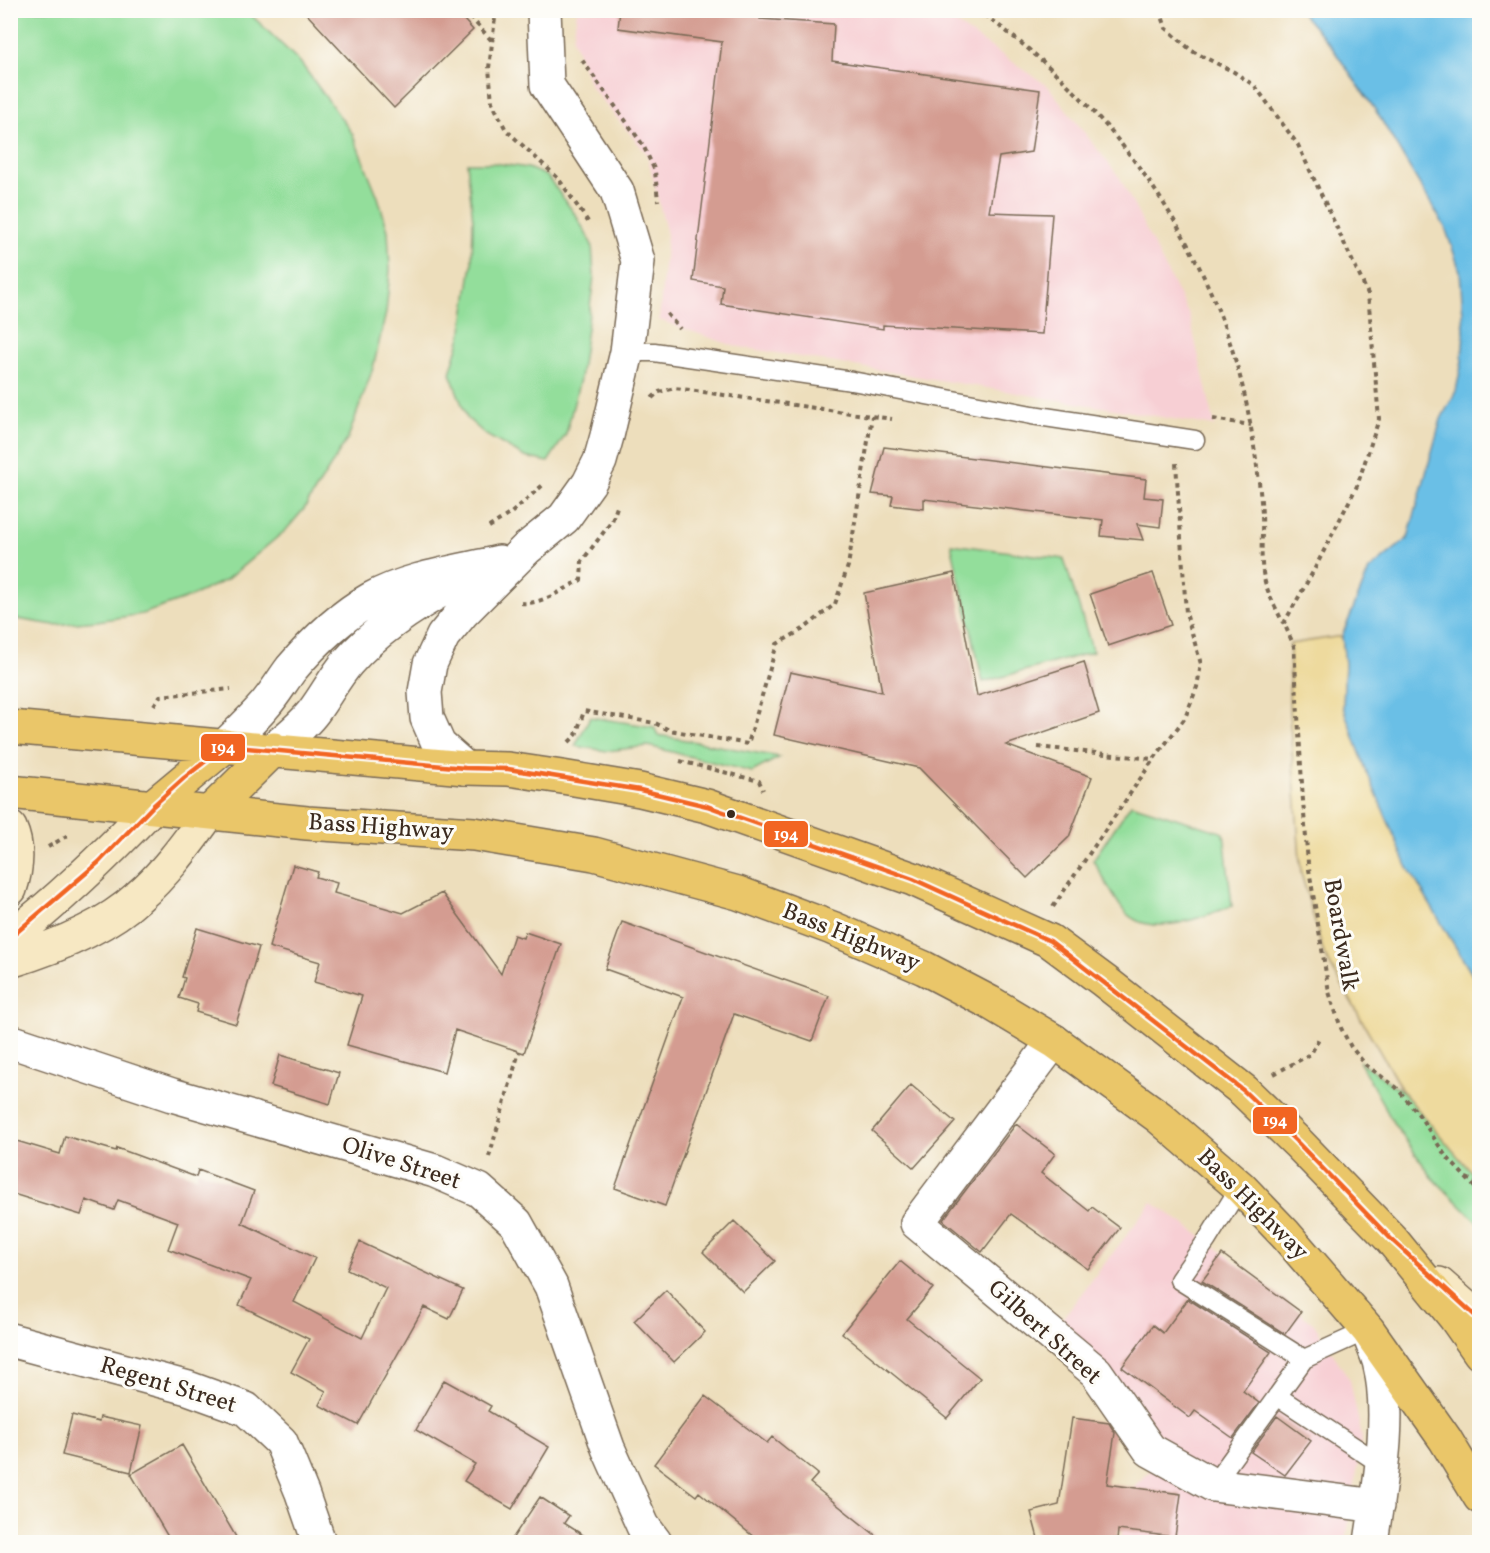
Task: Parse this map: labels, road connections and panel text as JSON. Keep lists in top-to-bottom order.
{
  "streets": {
    "highway": ["Bass Highway"],
    "street": ["Olive Street", "Gilbert Street", "Regent Street"],
    "path": ["Boardwalk"]
  },
  "crossings": [
    ["Bass Highway", "Gilbert Street"]
  ],
  "lines": ["transit line 194"]
}
